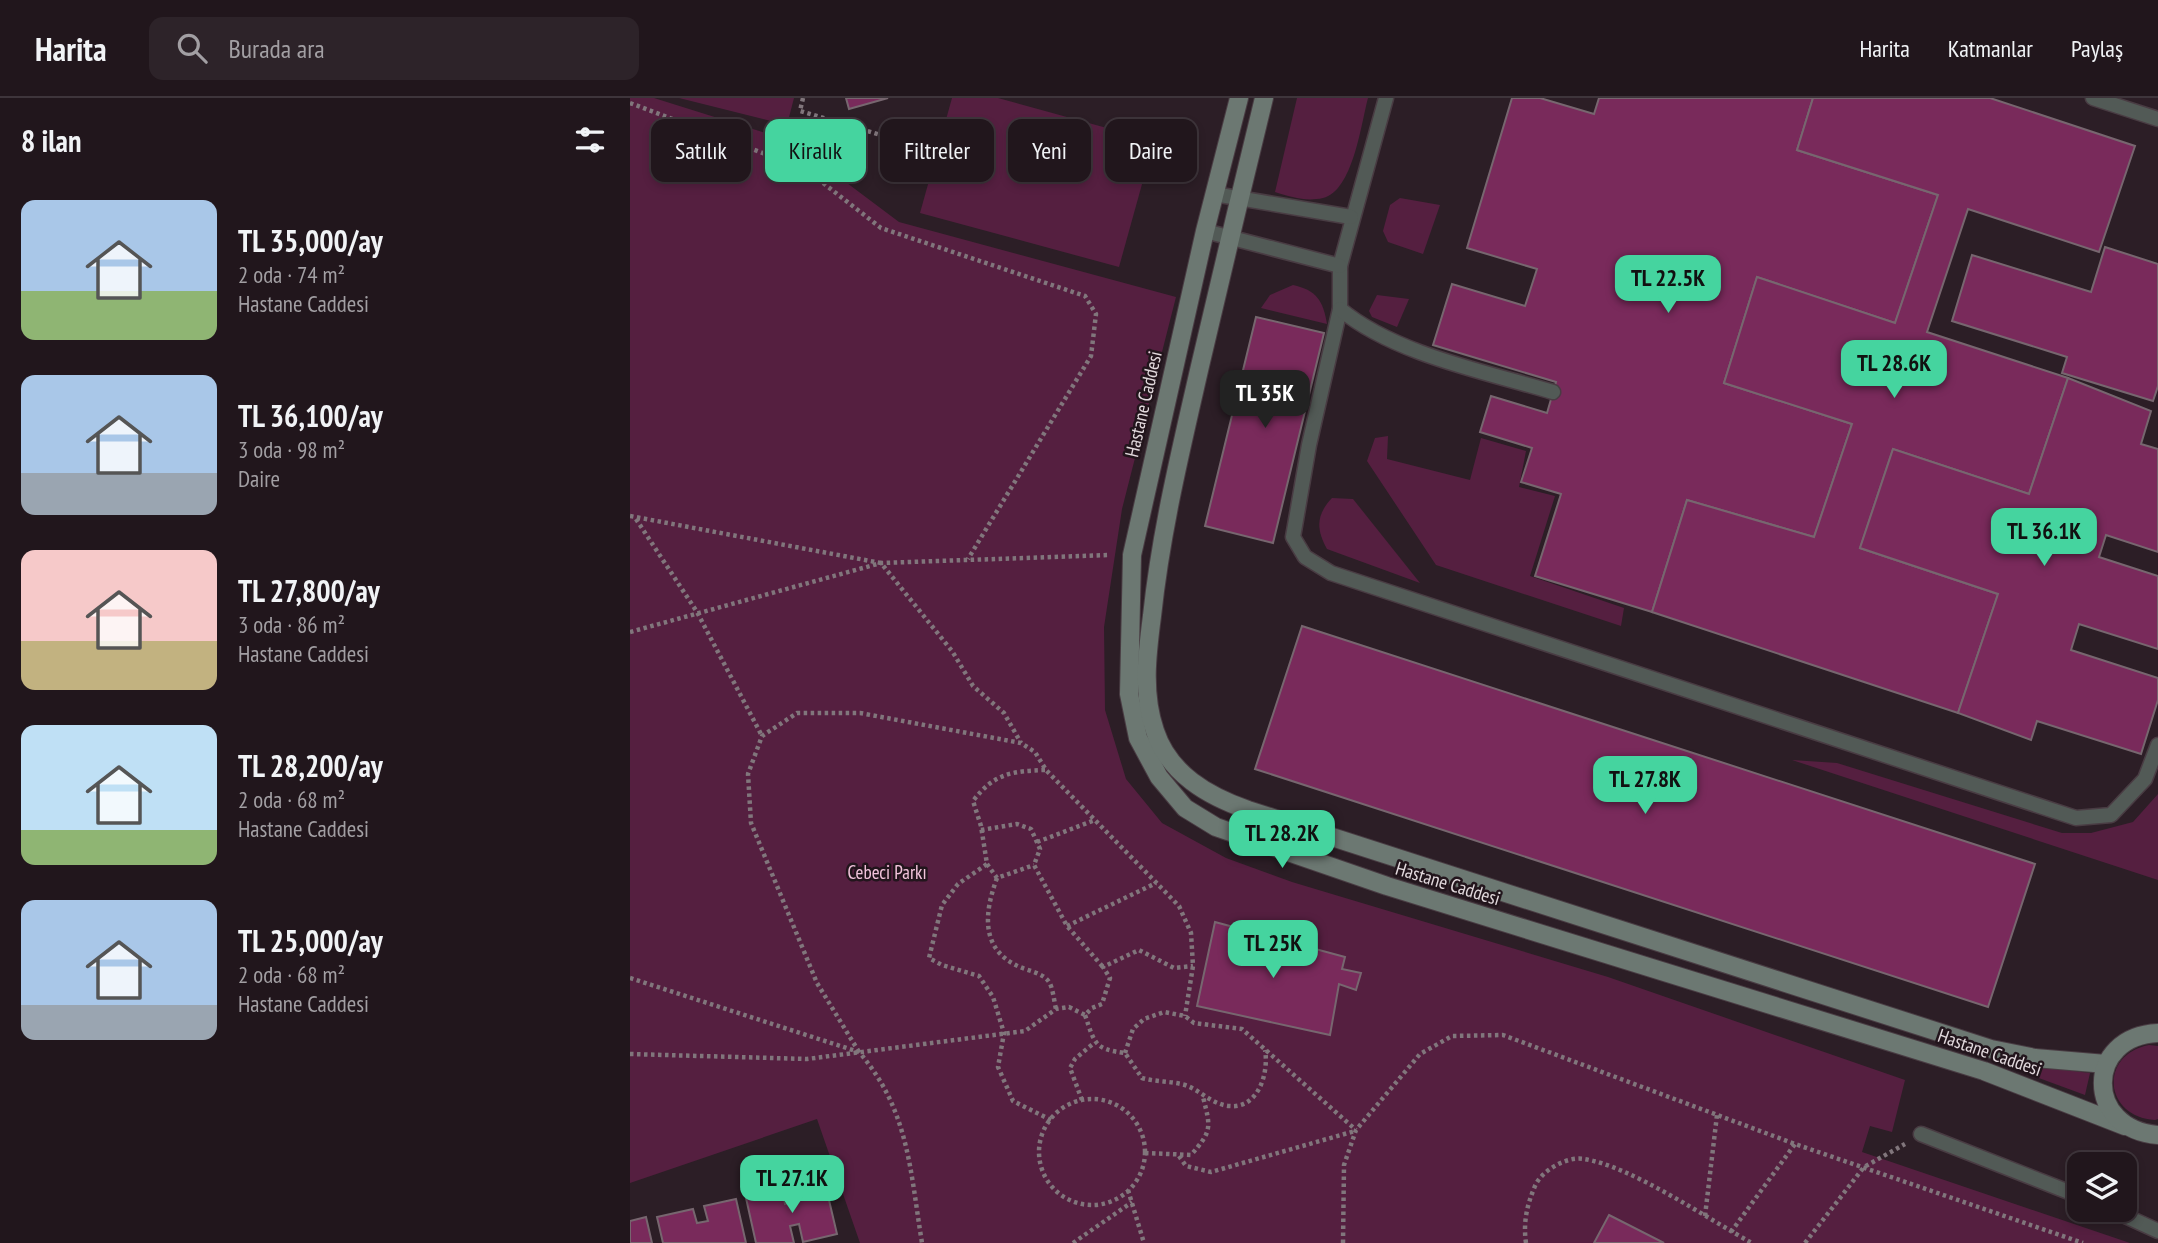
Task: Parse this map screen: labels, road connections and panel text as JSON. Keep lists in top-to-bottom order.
{
  "streets": {
    "main road": ["Hastane Caddesi"]
  },
  "parks": ["Cebeci Parkı"],
  "page": {
    "header": "Harita",
    "search": "Burada ara",
    "nav": ["Harita", "Katmanlar", "Paylaş"],
    "heading": "8 ilan",
    "chip": [
      "Satılık",
      "Kiralık",
      "Filtreler",
      "Yeni",
      "Daire"
    ],
    "list": [
      {
        "name": "TL 35,000/ay",
        "note": "2 oda · 74 m² · Hastane Caddesi"
      },
      {
        "name": "TL 36,100/ay",
        "note": "3 oda · 98 m² · Daire"
      },
      {
        "name": "TL 27,800/ay",
        "note": "3 oda · 86 m² · Hastane Caddesi"
      },
      {
        "name": "TL 28,200/ay",
        "note": "2 oda · 68 m² · Hastane Caddesi"
      },
      {
        "name": "TL 25,000/ay",
        "note": "2 oda · 68 m² · Hastane Caddesi"
      }
    ],
    "price": [
      "TL 22.5K",
      "TL 28.6K",
      "TL 35K",
      "TL 36.1K",
      "TL 27.8K",
      "TL 28.2K",
      "TL 25K",
      "TL 27.1K"
    ]
  }
}
